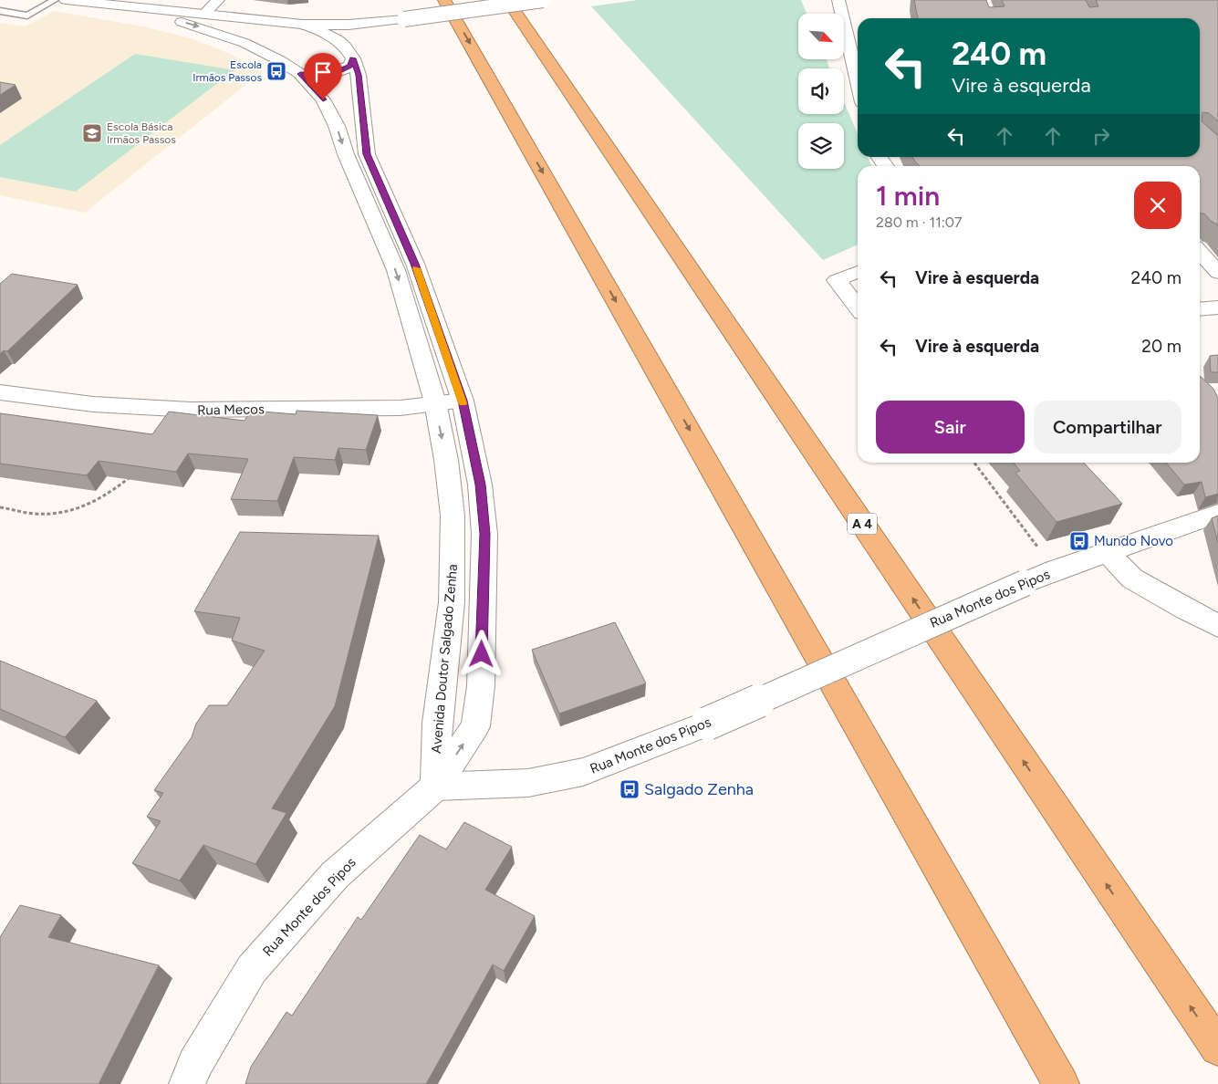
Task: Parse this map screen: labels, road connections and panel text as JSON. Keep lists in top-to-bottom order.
{
  "streets": {
    "highway": ["A 4"],
    "main road": ["Rua Mecos", "Rua Monte dos Pipos", "Avenida Doutor Salgado Zenha"]
  },
  "crossings": [
    ["Rua Mecos", "Avenida Doutor Salgado Zenha"],
    ["Rua Monte dos Pipos", "Avenida Doutor Salgado Zenha"]
  ],
  "places": {
    "bus stop": ["Escola Irmãos Passos", "Mundo Novo", "Salgado Zenha"],
    "school or university": ["Escola Básica Irmãos Passos"]
  },
  "north": "bottom right",
  "page": {
    "turn": ["240 m", "Vire à esquerda"],
    "heading": ["1 min", "280 m · 11:07"],
    "list": [
      {
        "name": "Vire à esquerda",
        "value": "240 m"
      },
      {
        "name": "Vire à esquerda",
        "value": "20 m"
      }
    ],
    "buttons": ["Sair", "Compartilhar"]
  }
}
